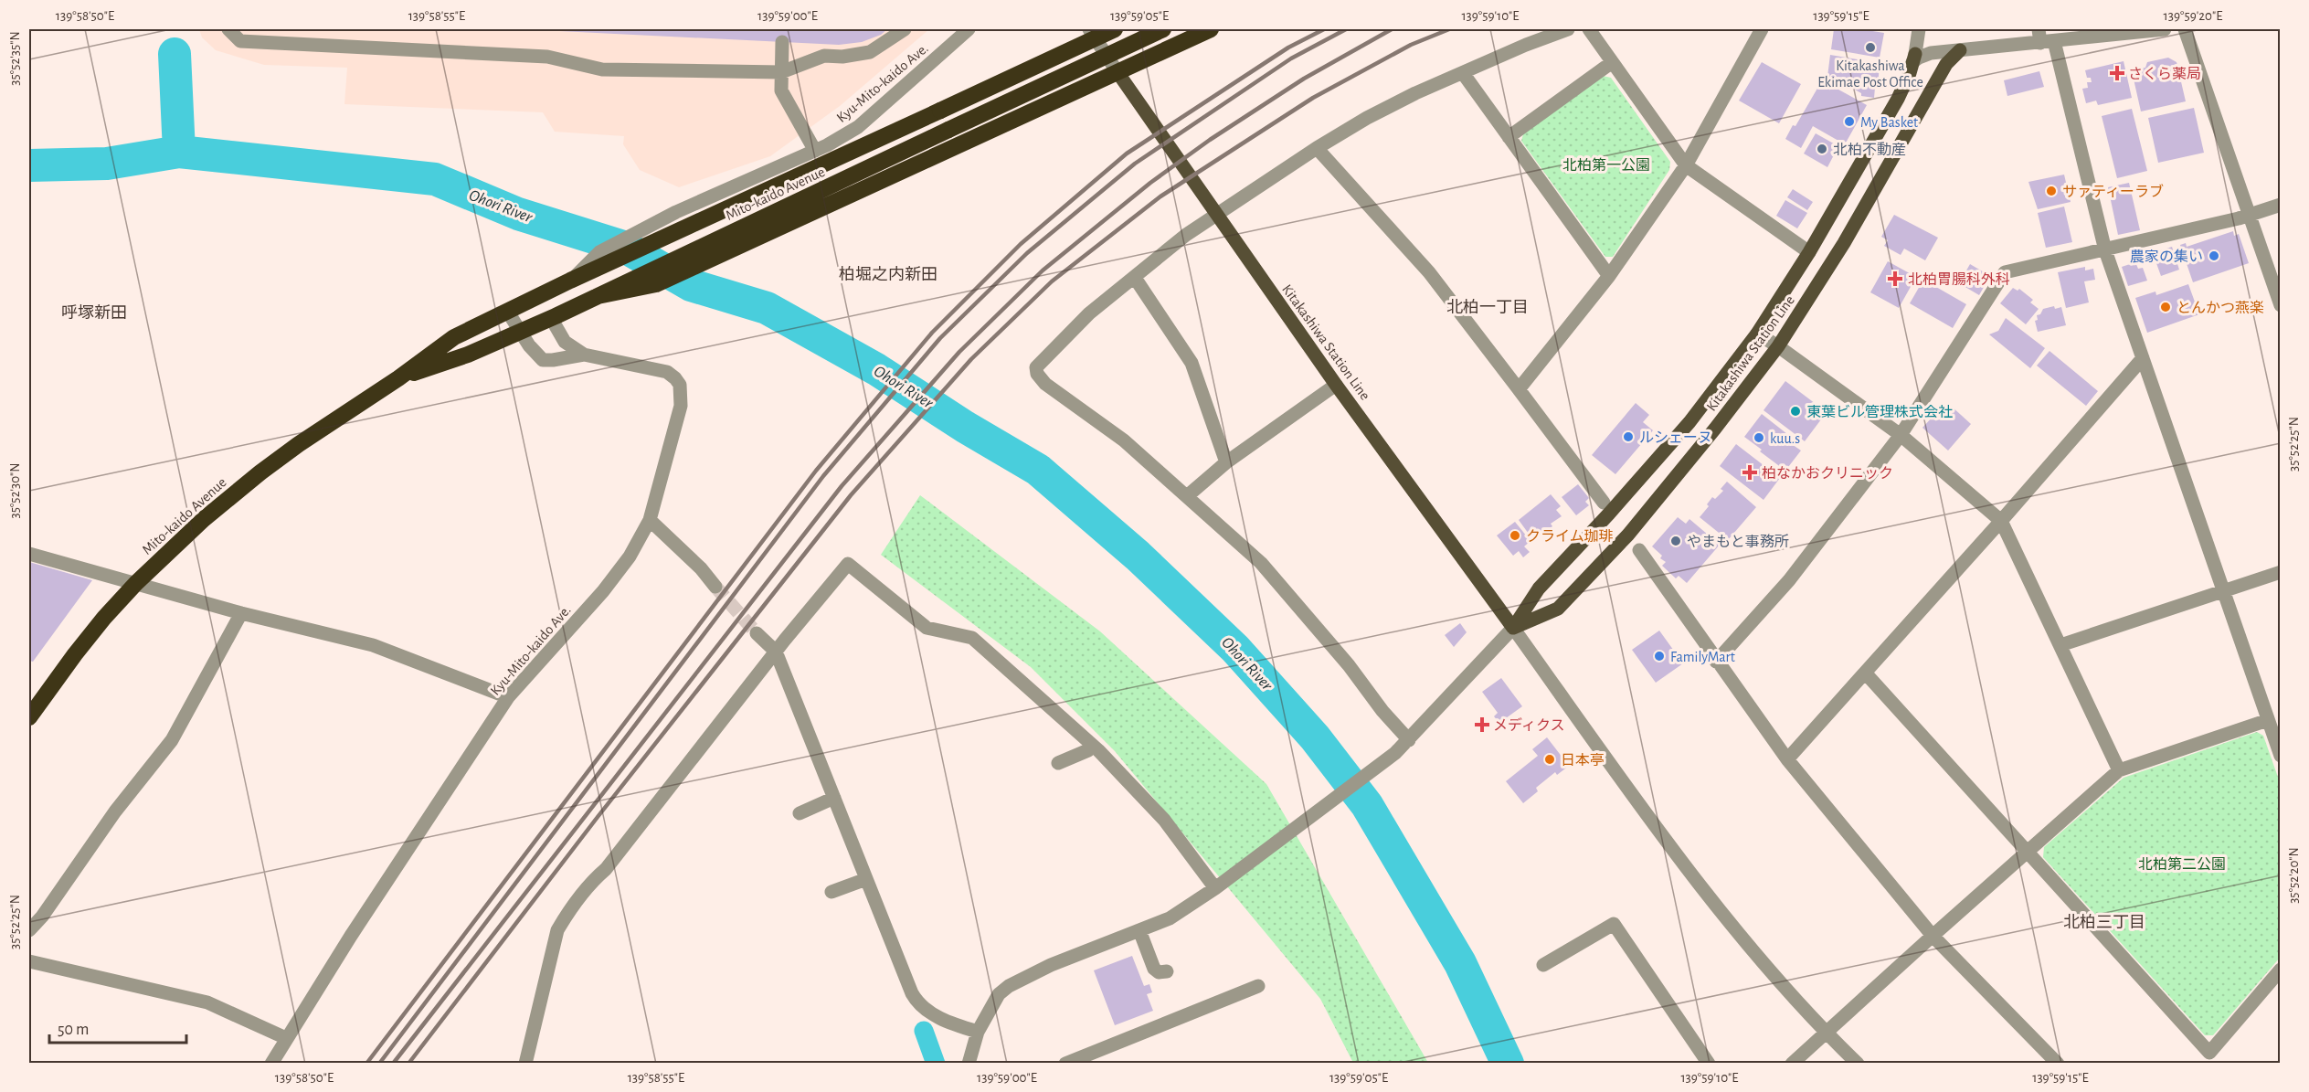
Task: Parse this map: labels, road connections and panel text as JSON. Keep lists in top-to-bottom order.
{
  "streets": {
    "highway": ["Mito-kaido Avenue"],
    "main road": ["Kitakashiwa Station Line"],
    "street": ["Kyu-Mito-kaido Ave."]
  },
  "crossings": [
    ["Kyu-Mito-kaido Ave.", "Mito-kaido Avenue"]
  ],
  "districts": [
    "柏堀之内新田",
    "北柏一丁目",
    "呼塚新田",
    "北柏三丁目"
  ],
  "water": ["Ohori River"],
  "parks": ["北柏第一公園", "北柏第二公園"],
  "places": {
    "other": [
      "Kitakashiwa Ekimae Post Office",
      "My Basket",
      "北柏不動産",
      "サァティーラブ",
      "農家の集い",
      "とんかつ燕楽",
      "東葉ビル管理株式会社",
      "ルシェーヌ",
      "kuu.s",
      "クライム珈琲",
      "やまもと事務所",
      "FamilyMart",
      "日本亭"
    ],
    "health": [
      "さくら薬局",
      "北柏胃腸科外科",
      "柏なかおクリニック",
      "メディクス"
    ]
  },
  "scale_bar": "50 m",
  "coordinates": [
    "139°58'50\"E",
    "139°58'55\"E",
    "139°59'00\"E",
    "139°59'05\"E",
    "139°59'10\"E",
    "139°59'15\"E",
    "139°59'20\"E",
    "35°52'35\"N",
    "35°52'25\"N",
    "35°52'30\"N",
    "35°52'20\"N"
  ]
}
